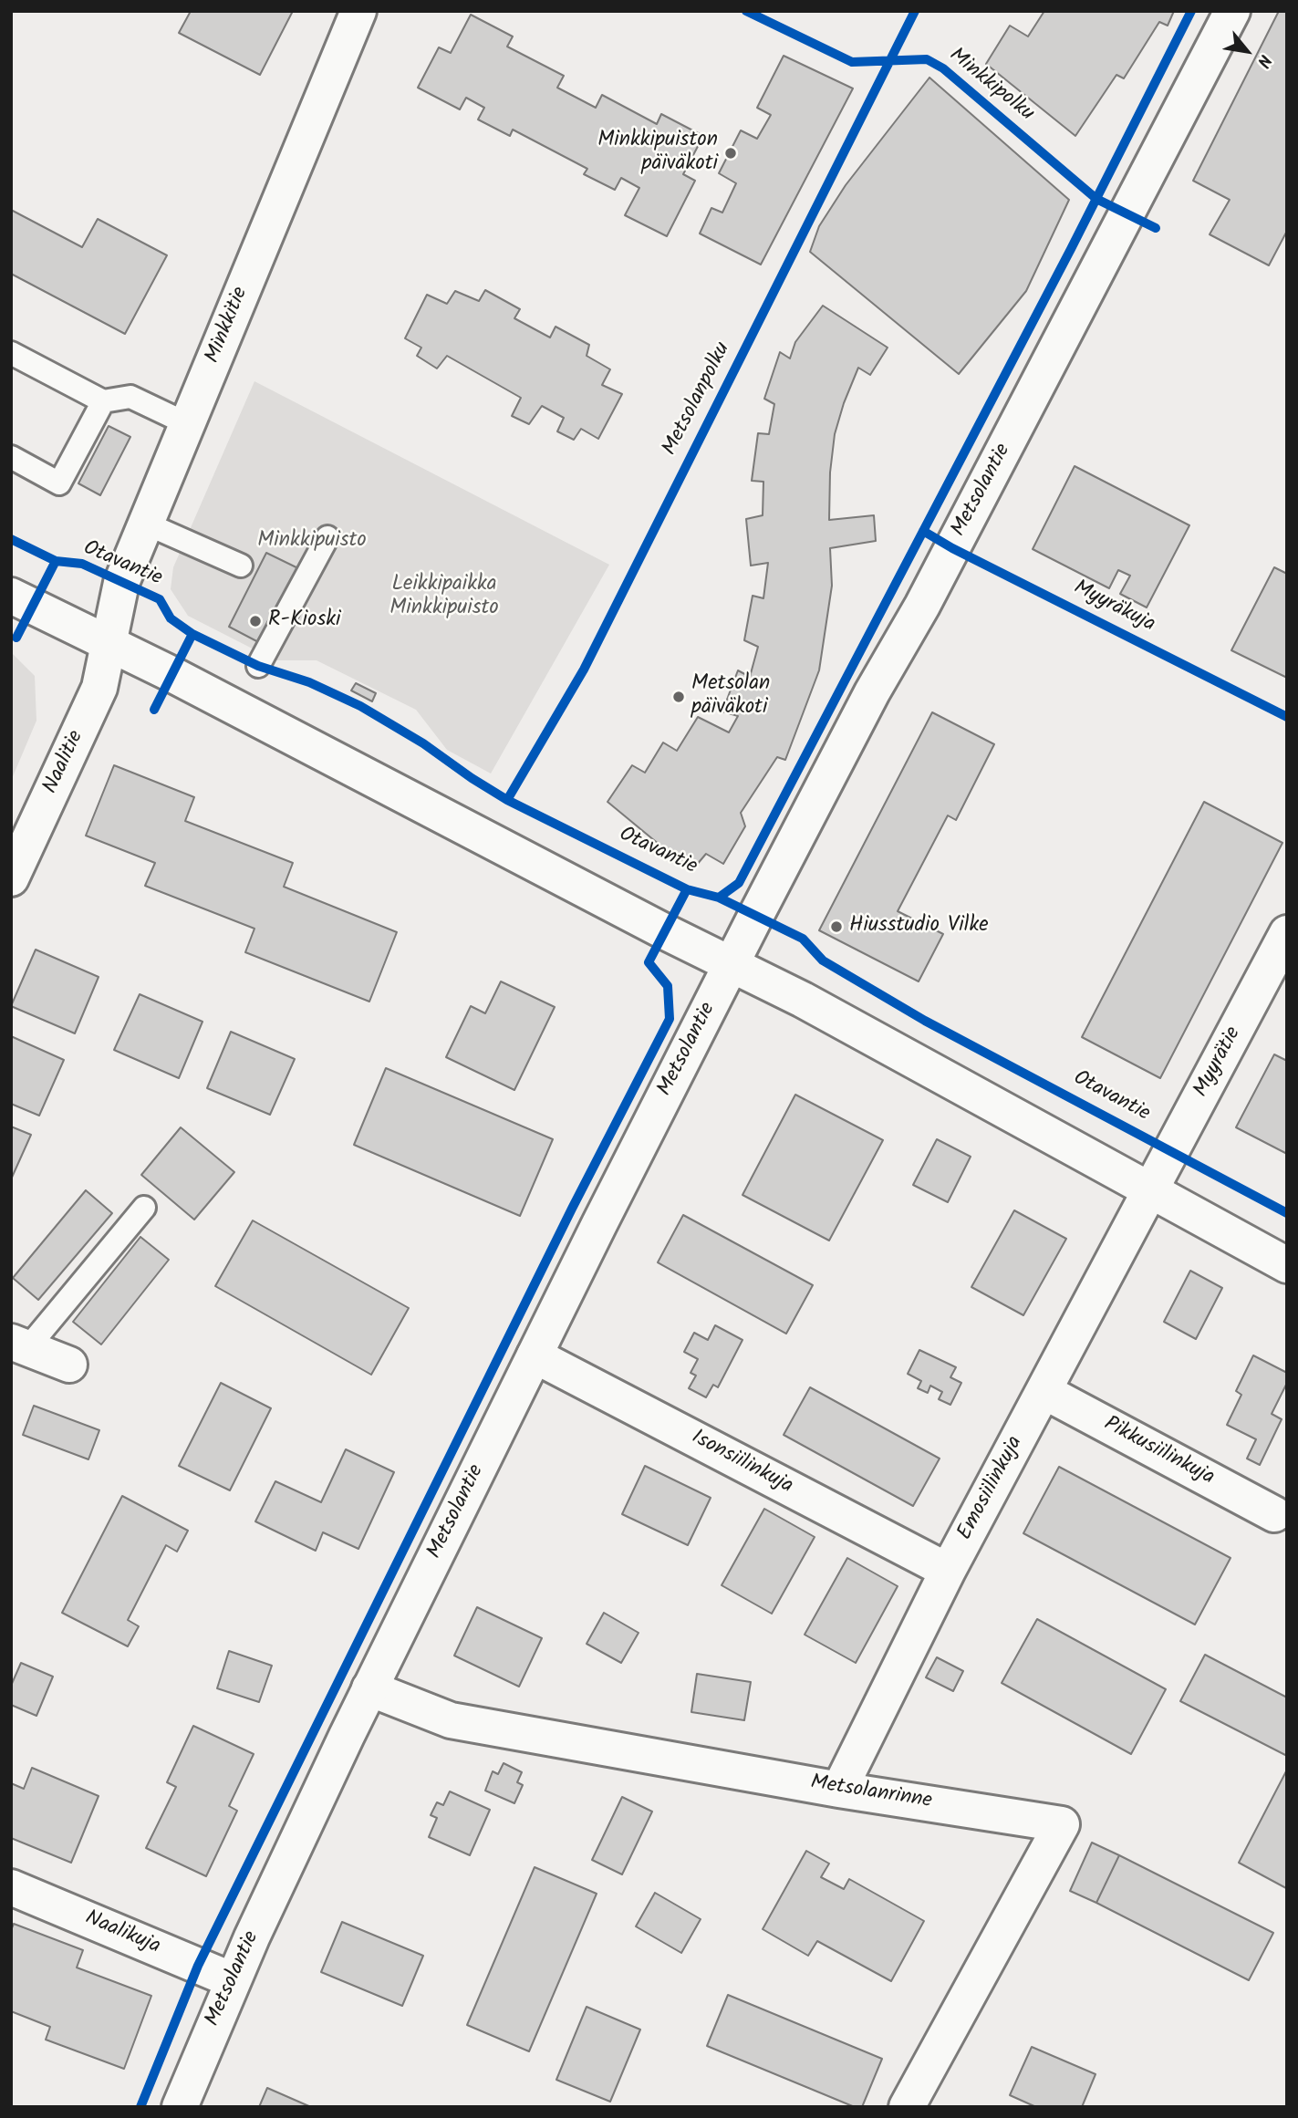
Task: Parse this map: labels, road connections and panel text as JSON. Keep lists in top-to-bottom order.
{
  "streets": {
    "street": [
      "Minkkitie",
      "Metsolantie",
      "Naalitie",
      "Myyrätie",
      "Pikkusiilinkuja",
      "Isonsiilinkuja",
      "Emosiilinkuja",
      "Metsolanrinne",
      "Naalikuja"
    ],
    "cycle path": [
      "Minkkipolku",
      "Metsolanpolku",
      "Otavantie",
      "Myyräkuja"
    ]
  },
  "crossings": [
    ["Minkkitie", "Naalitie"],
    ["Metsolantie", "Isonsiilinkuja"],
    ["Metsolantie", "Metsolanrinne"],
    ["Metsolantie", "Naalikuja"],
    ["Myyrätie", "Emosiilinkuja"],
    ["Pikkusiilinkuja", "Emosiilinkuja"],
    ["Isonsiilinkuja", "Emosiilinkuja"],
    ["Emosiilinkuja", "Metsolanrinne"]
  ],
  "parks": ["Minkkipuisto", "Leikkipaikka Minkkipuisto"],
  "places": [
    "Minkkipuiston päiväkoti",
    "R-Kioski",
    "Metsolan päiväkoti",
    "Hiusstudio Vilke"
  ],
  "north": "bottom right"
}
